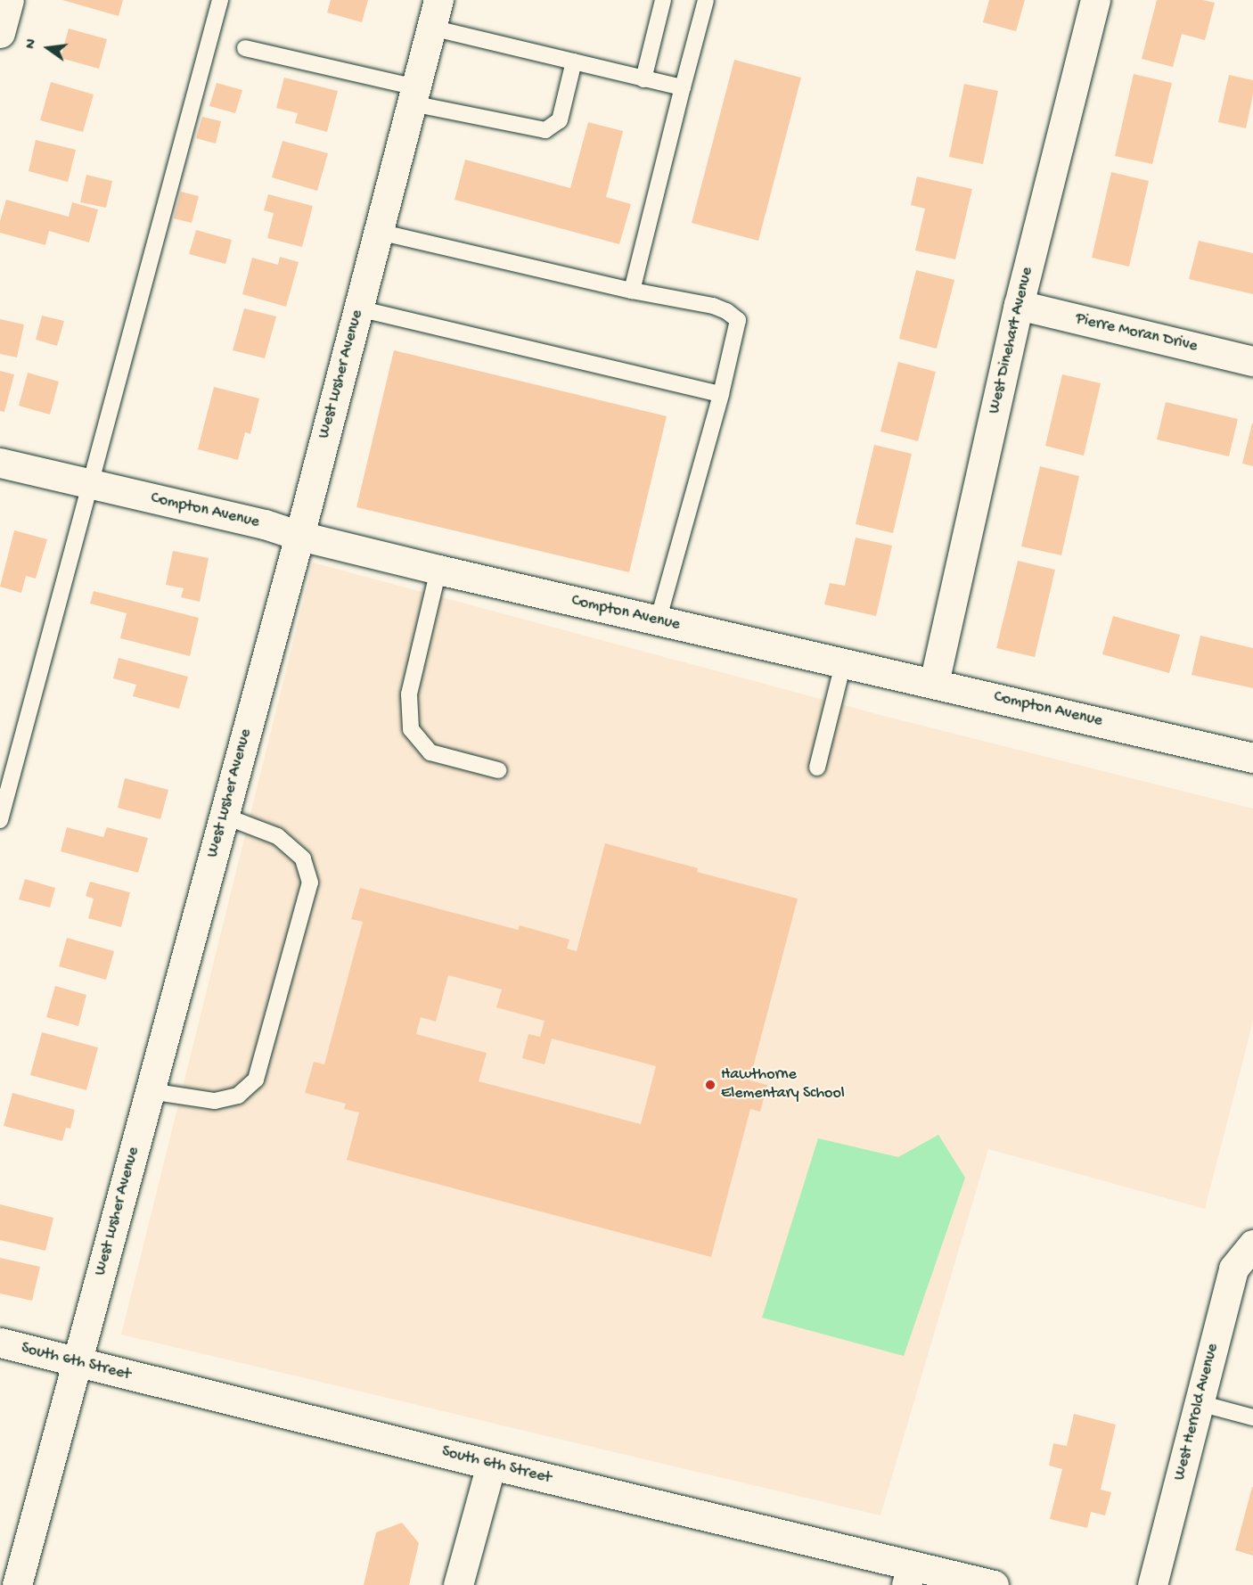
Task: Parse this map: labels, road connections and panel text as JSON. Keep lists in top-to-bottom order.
{
  "streets": {
    "street": [
      "Pierre Moran Drive",
      "West Dinehart Avenue",
      "West Lusher Avenue",
      "Compton Avenue",
      "South 6th Street",
      "West Herrold Avenue"
    ]
  },
  "crossings": [
    ["Pierre Moran Drive", "West Dinehart Avenue"],
    ["West Dinehart Avenue", "Compton Avenue"],
    ["West Lusher Avenue", "Compton Avenue"],
    ["West Lusher Avenue", "South 6th Street"]
  ],
  "places": ["Hawthorne Elementary School"],
  "north": "left"
}
